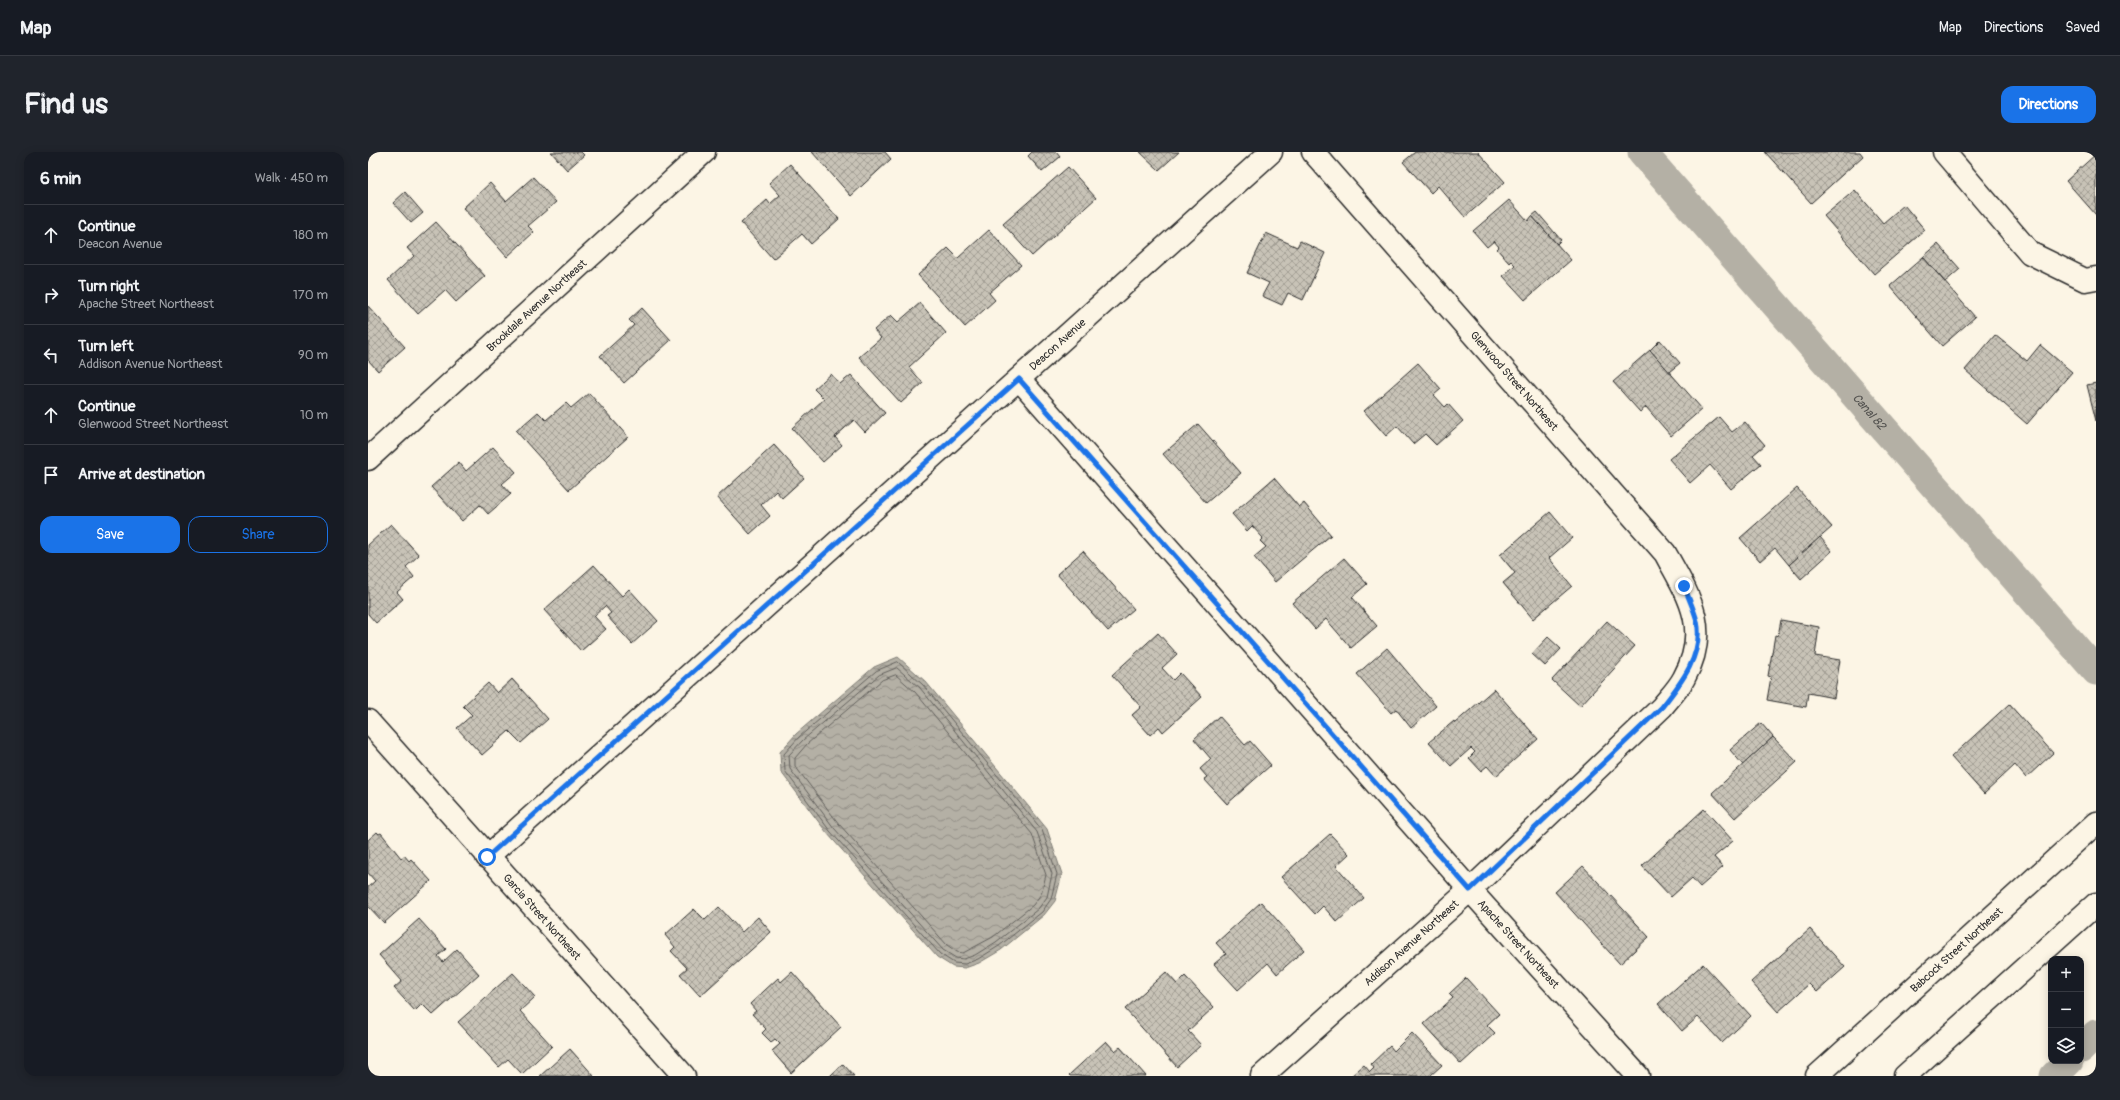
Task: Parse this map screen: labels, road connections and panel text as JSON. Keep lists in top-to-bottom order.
{
  "streets": {
    "street": [
      "Brookdale Avenue Northeast",
      "Deacon Avenue",
      "Glenwood Street Northeast",
      "Garcia Street Northeast",
      "Addison Avenue Northeast",
      "Apache Street Northeast",
      "Babcock Street Northeast"
    ]
  },
  "crossings": [
    ["Deacon Avenue", "Garcia Street Northeast"],
    ["Deacon Avenue", "Apache Street Northeast"],
    ["Glenwood Street Northeast", "Addison Avenue Northeast"],
    ["Addison Avenue Northeast", "Apache Street Northeast"]
  ],
  "water": ["Canal 82"],
  "page": {
    "header": "Map",
    "nav": ["Map", "Directions", "Saved"],
    "buttons": [
      "Directions",
      ["Save", "Share"]
    ],
    "title": "Find us",
    "heading": ["6 min", "Walk · 450 m"],
    "list": [
      ["Continue", "Deacon Avenue", "180 m"],
      ["Turn right", "Apache Street Northeast", "170 m"],
      ["Turn left", "Addison Avenue Northeast", "90 m"],
      ["Continue", "Glenwood Street Northeast", "10 m"],
      "Arrive at destination"
    ],
    "map_buttons": ["+", "−"]
  }
}
